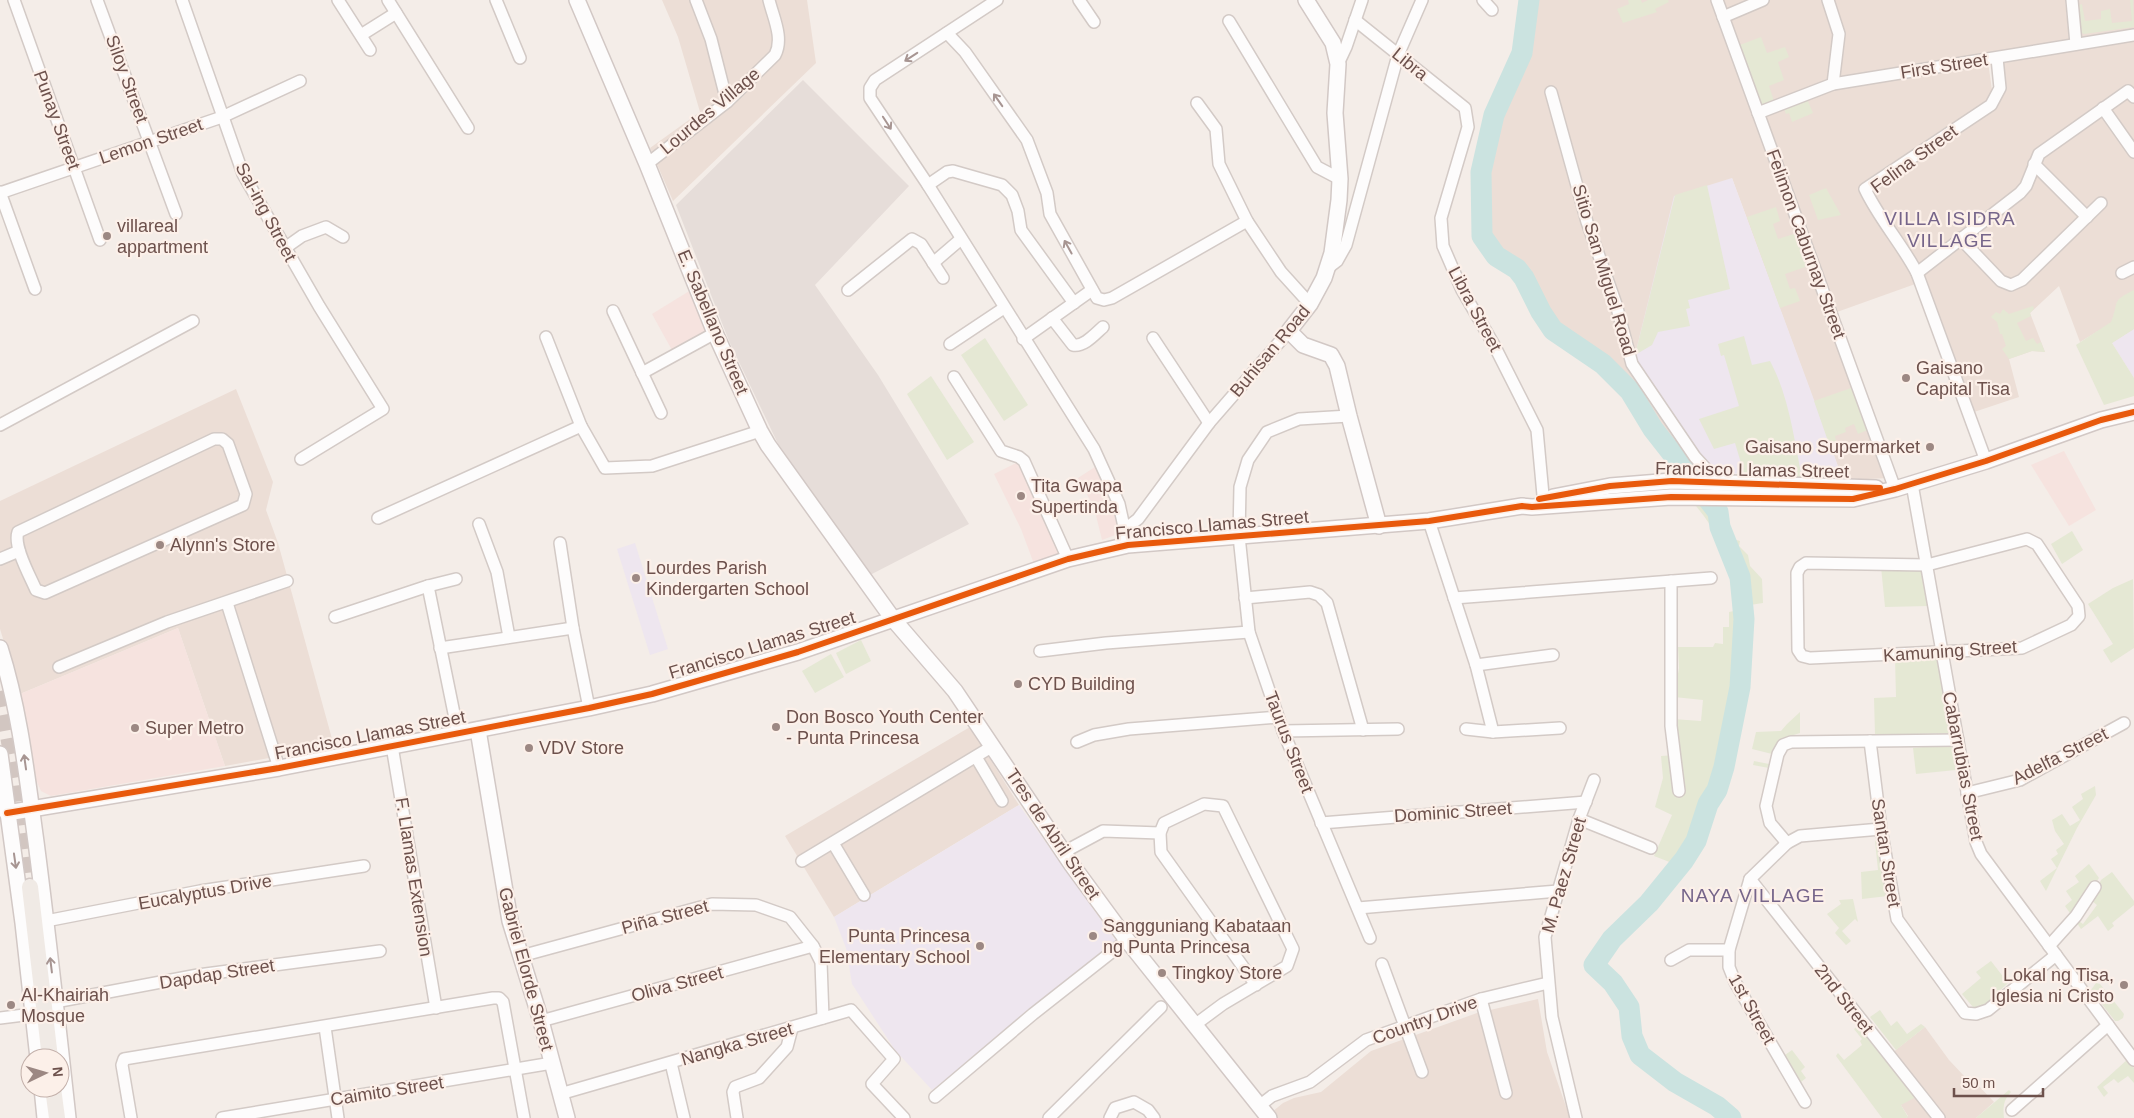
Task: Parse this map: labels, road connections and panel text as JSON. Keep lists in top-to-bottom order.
{
  "streets": {
    "main road": [
      "E. Sabellano Street",
      "Buhisan Road",
      "Francisco Llamas Street",
      "Tres de Abril Street",
      "Gabriel Elorde Street"
    ],
    "street": [
      "Libra",
      "First Street",
      "Siloy Street",
      "Lourdes Village",
      "Punay Street",
      "Lemon Street",
      "Felina Street",
      "Sal-ing Street",
      "Felimon Caburnay Street",
      "Sitio San Miguel Road",
      "Libra Street",
      "Kamuning Street",
      "Taurus Street",
      "Adelfa Street",
      "Cabarrubias Street",
      "Dominic Street",
      "Santan Street",
      "M. Paez Street",
      "F. Llamas Extension",
      "Eucalyptus Drive",
      "Piña Street",
      "Dapdap Street",
      "Oliva Street",
      "2nd Street",
      "1st Street",
      "Country Drive",
      "Nangka Street",
      "Caimito Street"
    ]
  },
  "crossings": [
    ["Libra", "Libra Street"],
    ["First Street", "Felina Street"],
    ["First Street", "Felimon Caburnay Street"],
    ["Siloy Street", "Lemon Street"],
    ["Lourdes Village", "E. Sabellano Street"],
    ["Punay Street", "Lemon Street"],
    ["Lemon Street", "Sal-ing Street"],
    ["Felina Street", "Francisco Llamas Street"],
    ["Felimon Caburnay Street", "Francisco Llamas Street"],
    ["Sitio San Miguel Road", "Francisco Llamas Street"],
    ["Libra Street", "Francisco Llamas Street"],
    ["E. Sabellano Street", "Francisco Llamas Street"],
    ["E. Sabellano Street", "Tres de Abril Street"],
    ["Buhisan Road", "Francisco Llamas Street"],
    ["Francisco Llamas Street", "Taurus Street"],
    ["Francisco Llamas Street", "Cabarrubias Street"],
    ["Francisco Llamas Street", "Tres de Abril Street"],
    ["Francisco Llamas Street", "F. Llamas Extension"],
    ["Francisco Llamas Street", "Gabriel Elorde Street"],
    ["Kamuning Street", "Cabarrubias Street"],
    ["Taurus Street", "Dominic Street"],
    ["Adelfa Street", "Cabarrubias Street"],
    ["Cabarrubias Street", "Santan Street"],
    ["Dominic Street", "M. Paez Street"],
    ["Tres de Abril Street", "Country Drive"],
    ["Santan Street", "1st Street"],
    ["M. Paez Street", "Country Drive"],
    ["Piña Street", "Gabriel Elorde Street"],
    ["Piña Street", "Oliva Street"],
    ["Piña Street", "Nangka Street"],
    ["Gabriel Elorde Street", "Oliva Street"],
    ["Gabriel Elorde Street", "Nangka Street"],
    ["Gabriel Elorde Street", "Caimito Street"],
    ["2nd Street", "1st Street"]
  ],
  "districts": ["VILLA ISIDRA VILLAGE", "NAYA VILLAGE"],
  "places": [
    "villareal appartment",
    "Gaisano Capital Tisa",
    "Gaisano Supermarket",
    "Tita Gwapa Supertinda",
    "Alynn's Store",
    "Lourdes Parish Kindergarten School",
    "CYD Building",
    "Don Bosco Youth Center - Punta Princesa",
    "Super Metro",
    "VDV Store",
    "Sangguniang Kabataan ng Punta Princesa",
    "Punta Princesa Elementary School",
    "Tingkoy Store",
    "Lokal ng Tisa, Iglesia ni Cristo",
    "Al-Khairiah Mosque"
  ],
  "scale_bar": "50 m",
  "north": "right"
}
